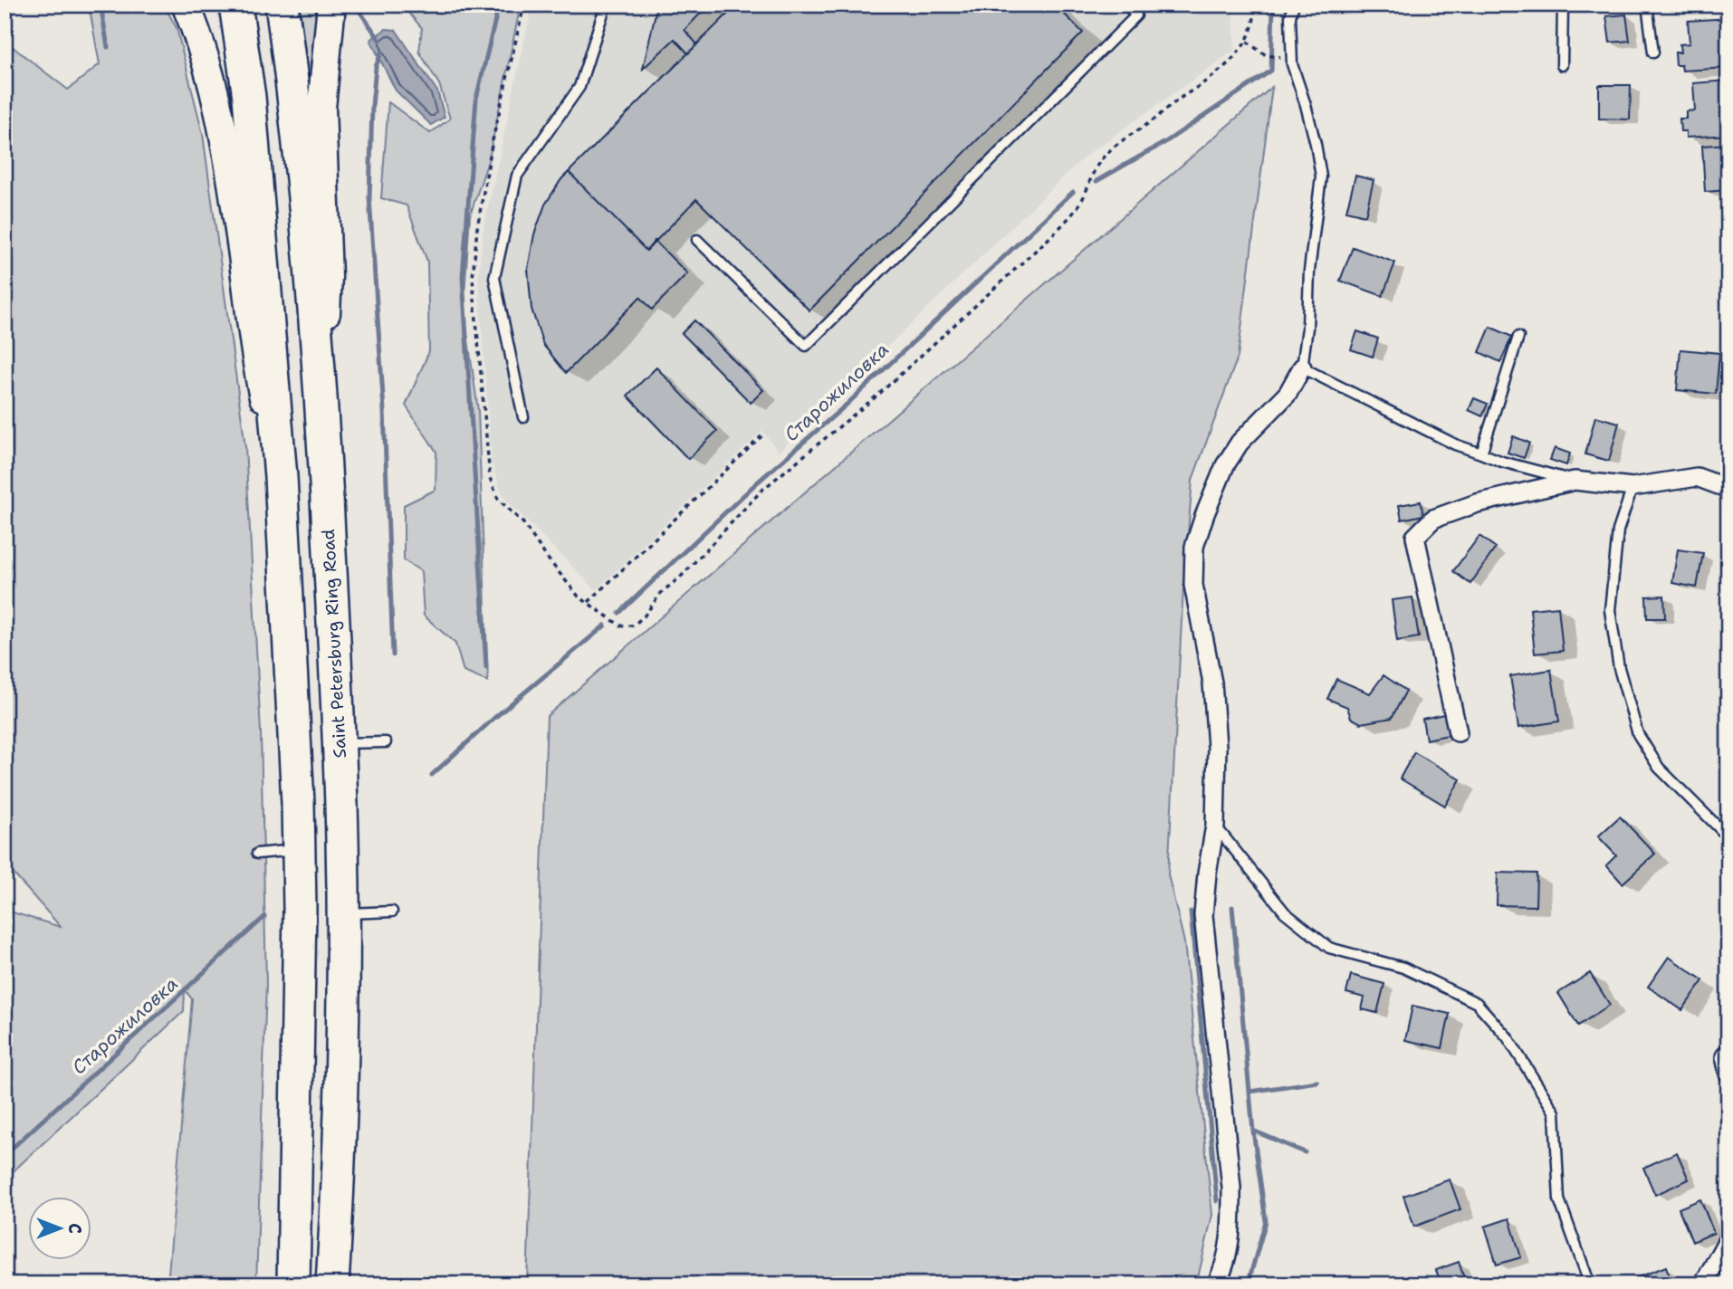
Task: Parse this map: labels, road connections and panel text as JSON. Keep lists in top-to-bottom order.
{
  "streets": {
    "highway": ["Saint Petersburg Ring Road"]
  },
  "water": ["Старожиловка"],
  "north": "right"
}
